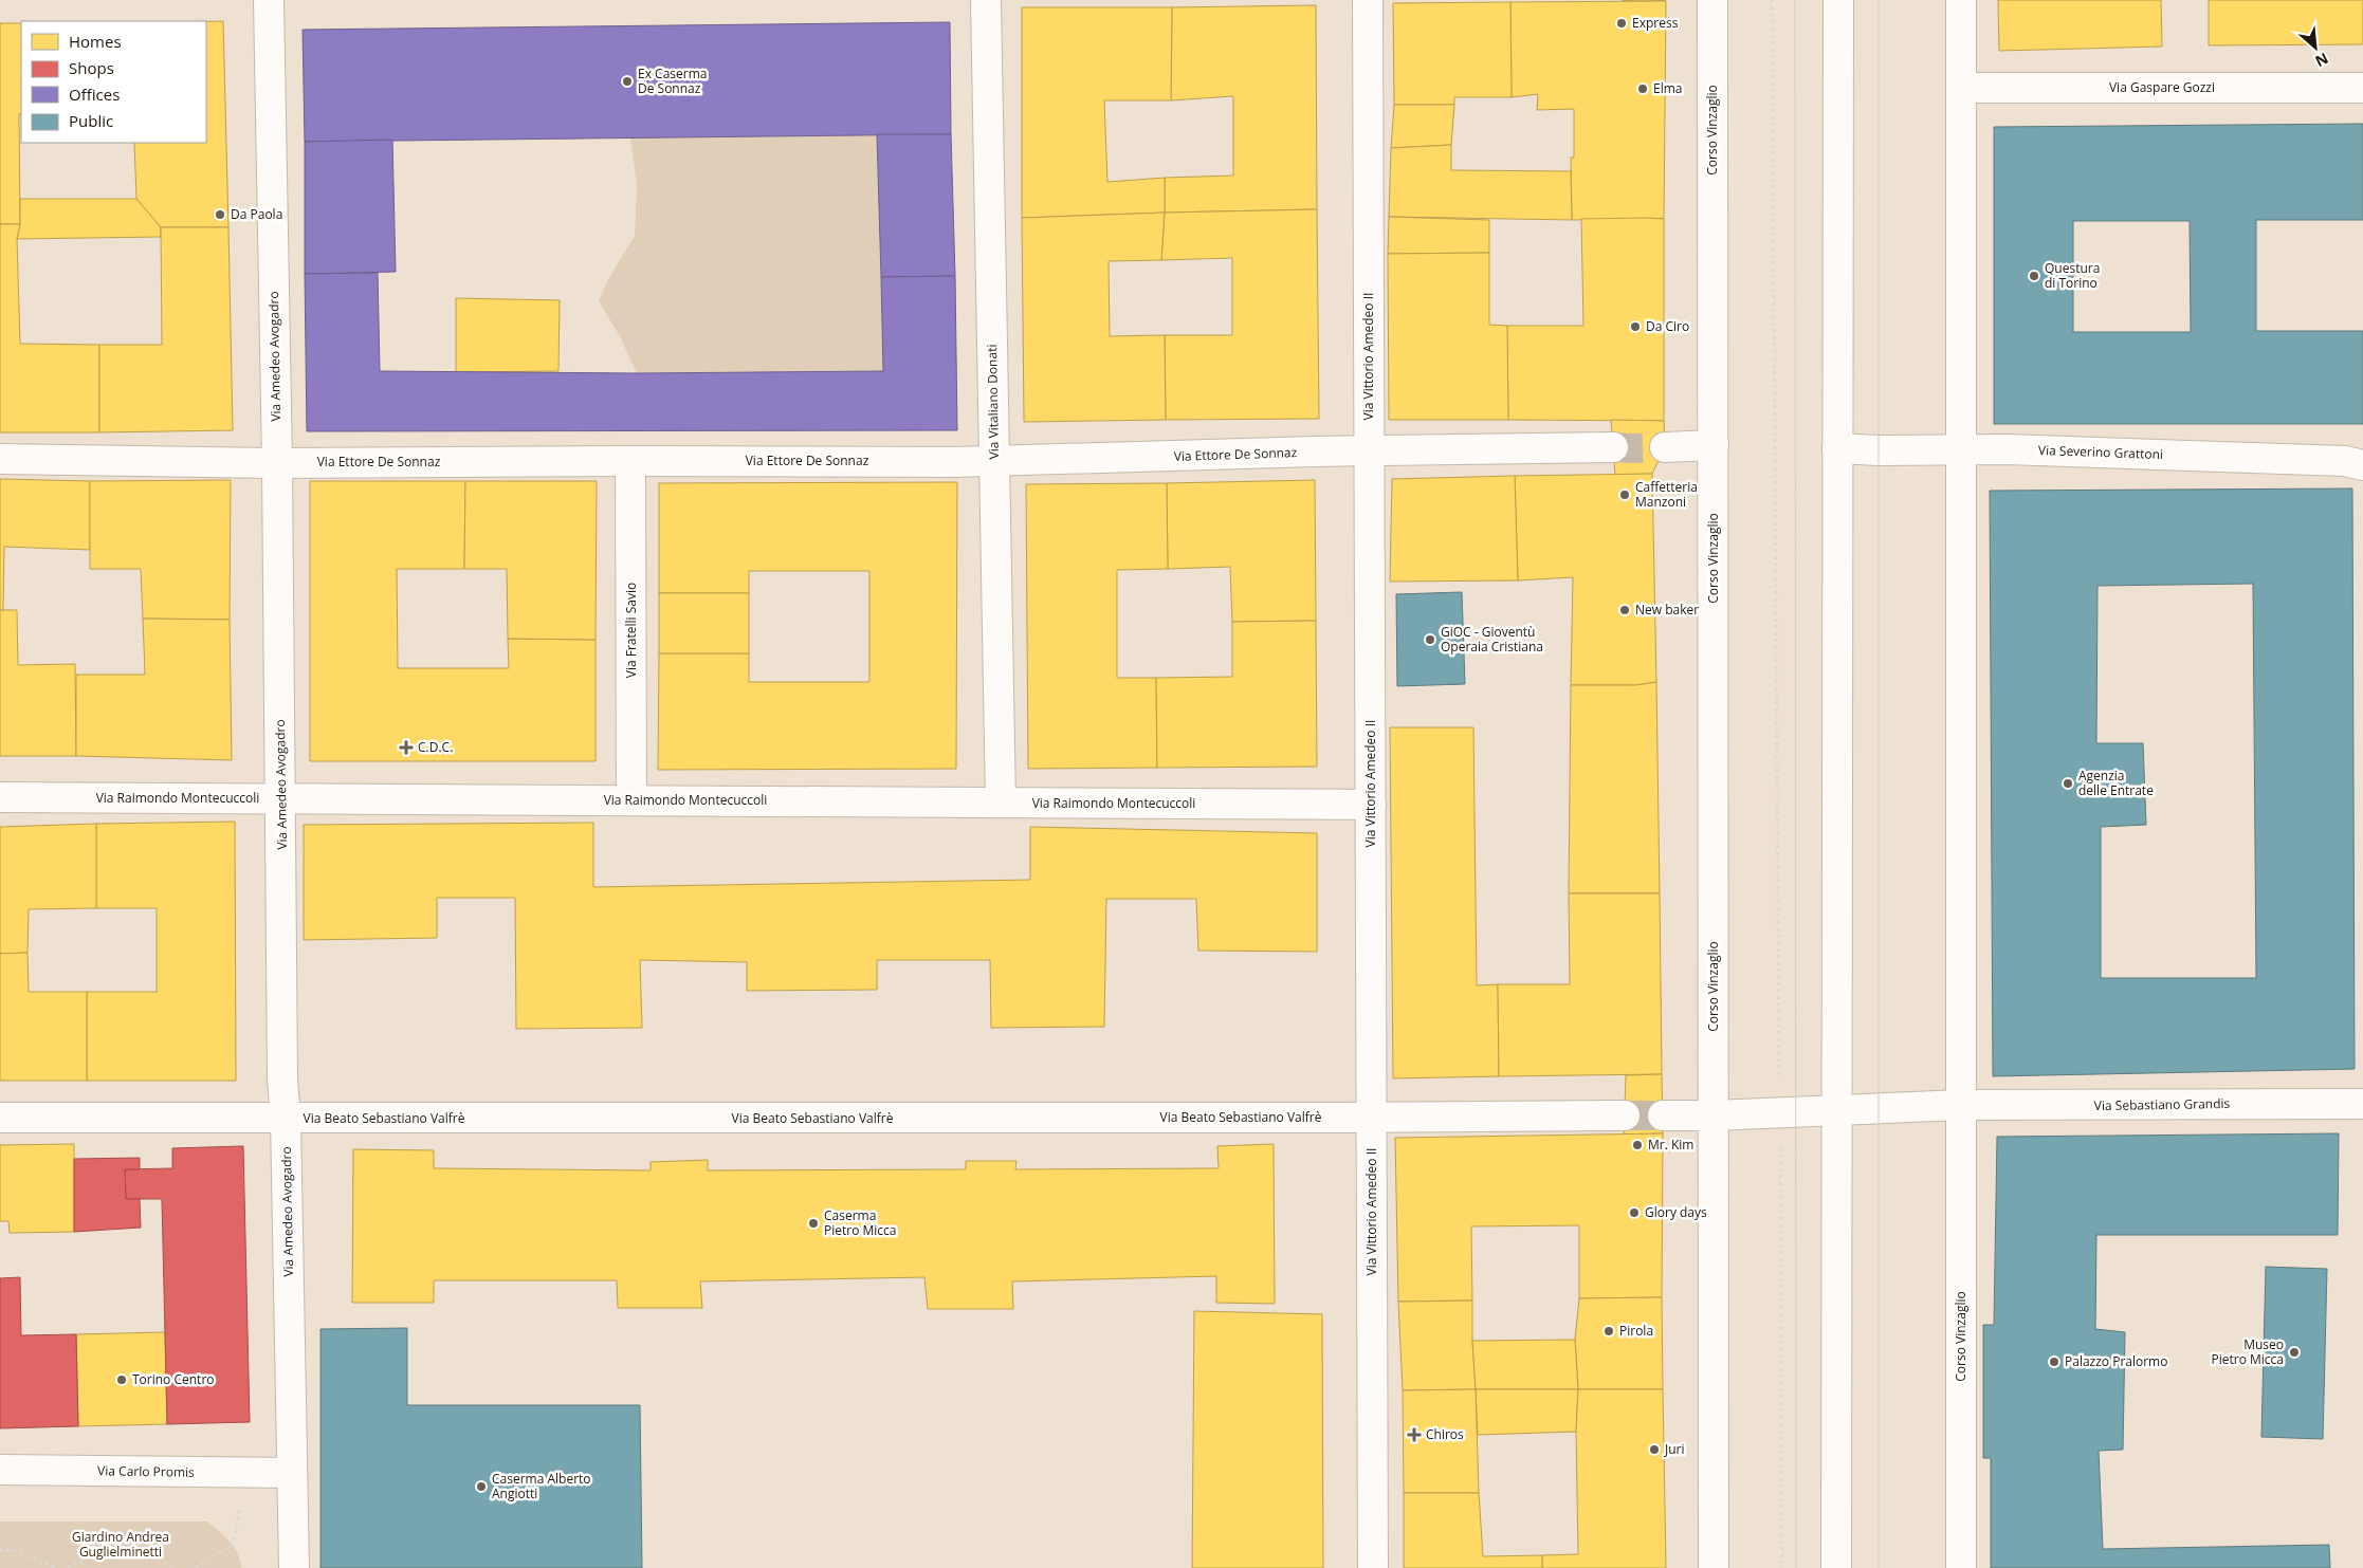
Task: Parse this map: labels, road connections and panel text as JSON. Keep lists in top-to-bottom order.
{
  "streets": {
    "street": [
      "Via Gaspare Gozzi",
      "Corso Vinzaglio",
      "Via Amedeo Avogadro",
      "Via Vittorio Amedeo II",
      "Via Vitaliano Donati",
      "Via Severino Grattoni",
      "Via Ettore De Sonnaz",
      "Via Fratelli Savio",
      "Via Raimondo Montecuccoli",
      "Via Sebastiano Grandis",
      "Via Beato Sebastiano Valfrè",
      "Via Carlo Promis"
    ]
  },
  "crossings": [
    ["Via Gaspare Gozzi", "Corso Vinzaglio"],
    ["Corso Vinzaglio", "Via Severino Grattoni"],
    ["Corso Vinzaglio", "Via Sebastiano Grandis"],
    ["Via Amedeo Avogadro", "Via Ettore De Sonnaz"],
    ["Via Amedeo Avogadro", "Via Raimondo Montecuccoli"],
    ["Via Amedeo Avogadro", "Via Beato Sebastiano Valfrè"],
    ["Via Amedeo Avogadro", "Via Carlo Promis"],
    ["Via Vittorio Amedeo II", "Via Ettore De Sonnaz"],
    ["Via Vittorio Amedeo II", "Via Raimondo Montecuccoli"],
    ["Via Vittorio Amedeo II", "Via Beato Sebastiano Valfrè"],
    ["Via Vitaliano Donati", "Via Ettore De Sonnaz"],
    ["Via Vitaliano Donati", "Via Raimondo Montecuccoli"],
    ["Via Ettore De Sonnaz", "Via Fratelli Savio"],
    ["Via Fratelli Savio", "Via Raimondo Montecuccoli"]
  ],
  "parks": ["Giardino Andrea Guglielminetti"],
  "places": {
    "other": [
      "Express",
      "Ex Caserma De Sonnaz",
      "Elma",
      "Da Paola",
      "Questura di Torino",
      "Da Ciro",
      "Caffetteria Manzoni",
      "New baker",
      "GiOC - Gioventù Operaia Cristiana",
      "Agenzia delle Entrate",
      "Mr. Kim",
      "Glory days",
      "Caserma Pietro Micca",
      "Pirola",
      "Museo Pietro Micca",
      "Palazzo Pralormo",
      "Torino Centro",
      "Juri",
      "Caserma Alberto Angiotti"
    ],
    "health": ["C.D.C.", "Chiros"]
  },
  "legend": [
    "Homes",
    "Shops",
    "Offices",
    "Public"
  ],
  "north": "bottom right"
}
